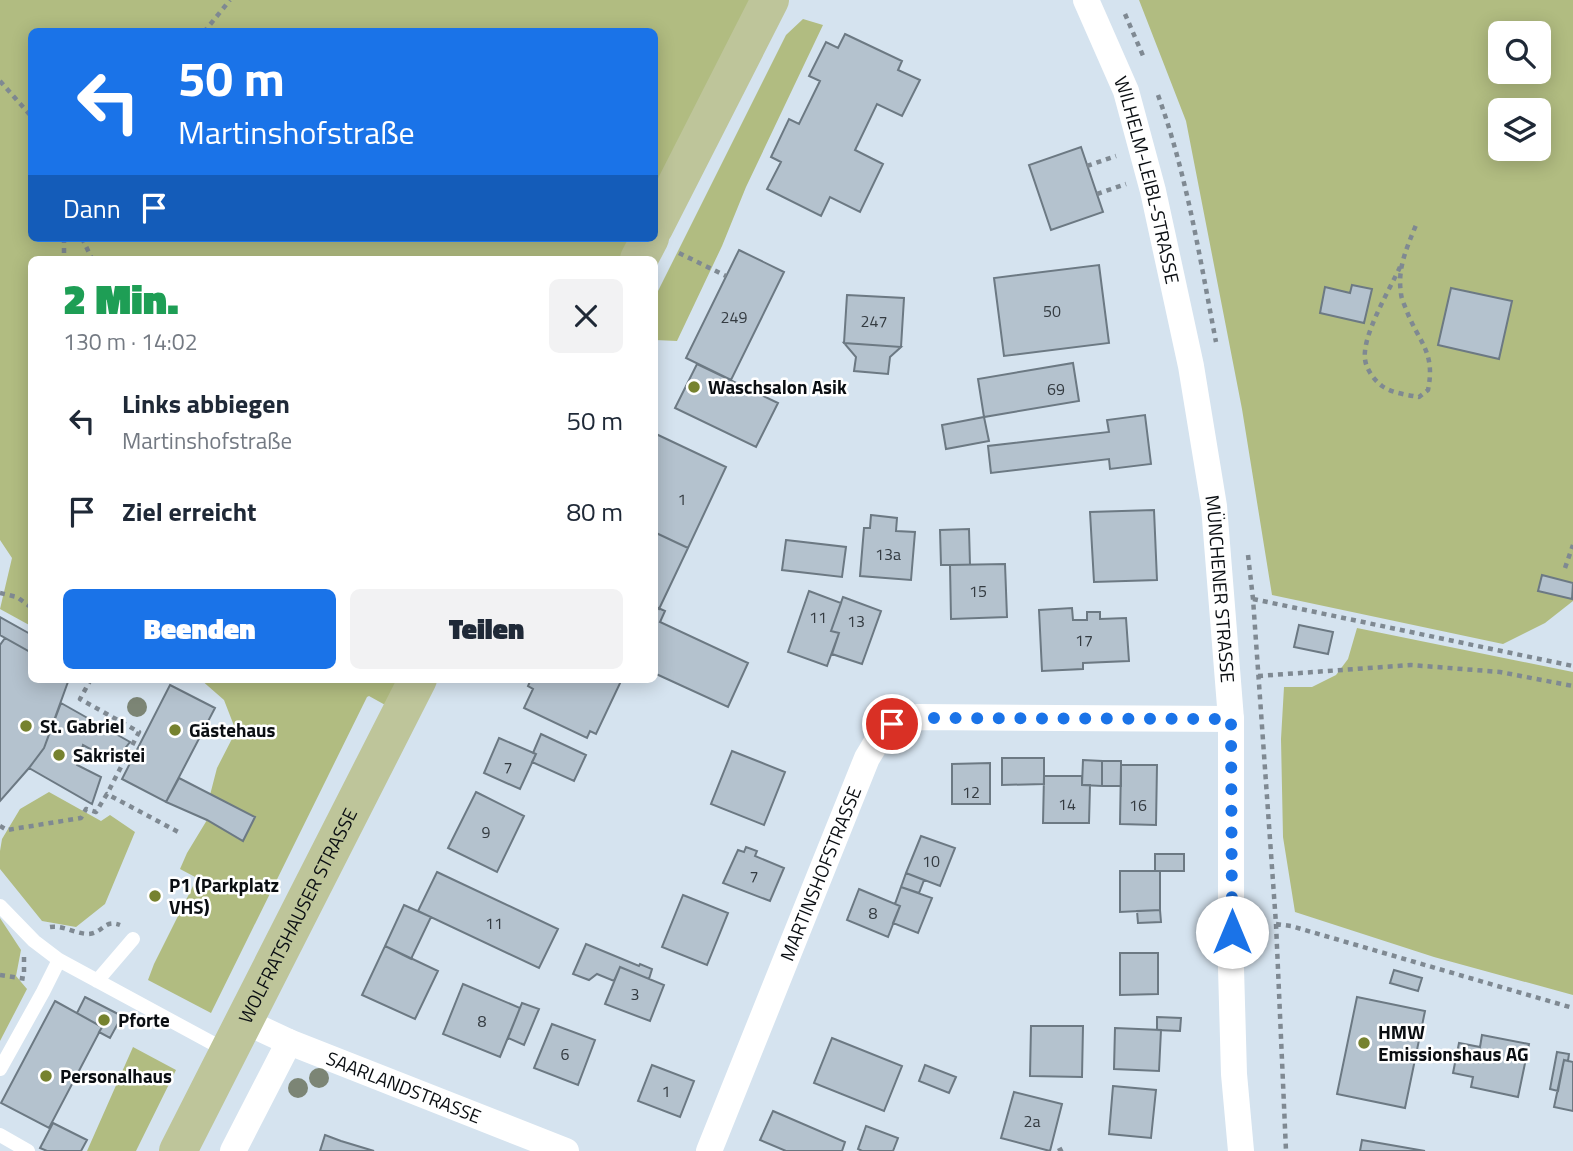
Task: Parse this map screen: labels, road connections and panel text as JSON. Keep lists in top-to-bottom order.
{
  "streets": {
    "main road": ["WOLFRATSHAUSER STRASSE"],
    "street": [
      "WILHELM-LEIBL-STRASSE",
      "MÜNCHENER STRASSE",
      "MARTINSHOFSTRASSE",
      "SAARLANDSTRASSE"
    ]
  },
  "crossings": [
    ["WILHELM-LEIBL-STRASSE", "MÜNCHENER STRASSE"],
    ["MÜNCHENER STRASSE", "MARTINSHOFSTRASSE"],
    ["WOLFRATSHAUSER STRASSE", "SAARLANDSTRASSE"]
  ],
  "places": [
    "Waschsalon Asik",
    "St. Gabriel",
    "Gästehaus",
    "Sakristei",
    "P1 (Parkplatz VHS)",
    "Pforte",
    "HMW Emissionshaus AG",
    "Personalhaus"
  ],
  "house_numbers": [
    "50",
    "249",
    "247",
    "69",
    "1",
    "13a",
    "15",
    "11",
    "13",
    "17",
    "7",
    "12",
    "14",
    "16",
    "9",
    "10",
    "7",
    "8",
    "11",
    "3",
    "8",
    "6",
    "1",
    "2a"
  ],
  "page": {
    "turn": ["50 m", "Martinshofstraße"],
    "then": "Dann",
    "heading": ["2 Min.", "130 m · 14:02"],
    "list": [
      {
        "name": "Links abbiegen",
        "note": "Martinshofstraße",
        "value": "50 m"
      },
      {
        "name": "Ziel erreicht",
        "value": "80 m"
      }
    ],
    "buttons": ["Beenden", "Teilen"]
  }
}
